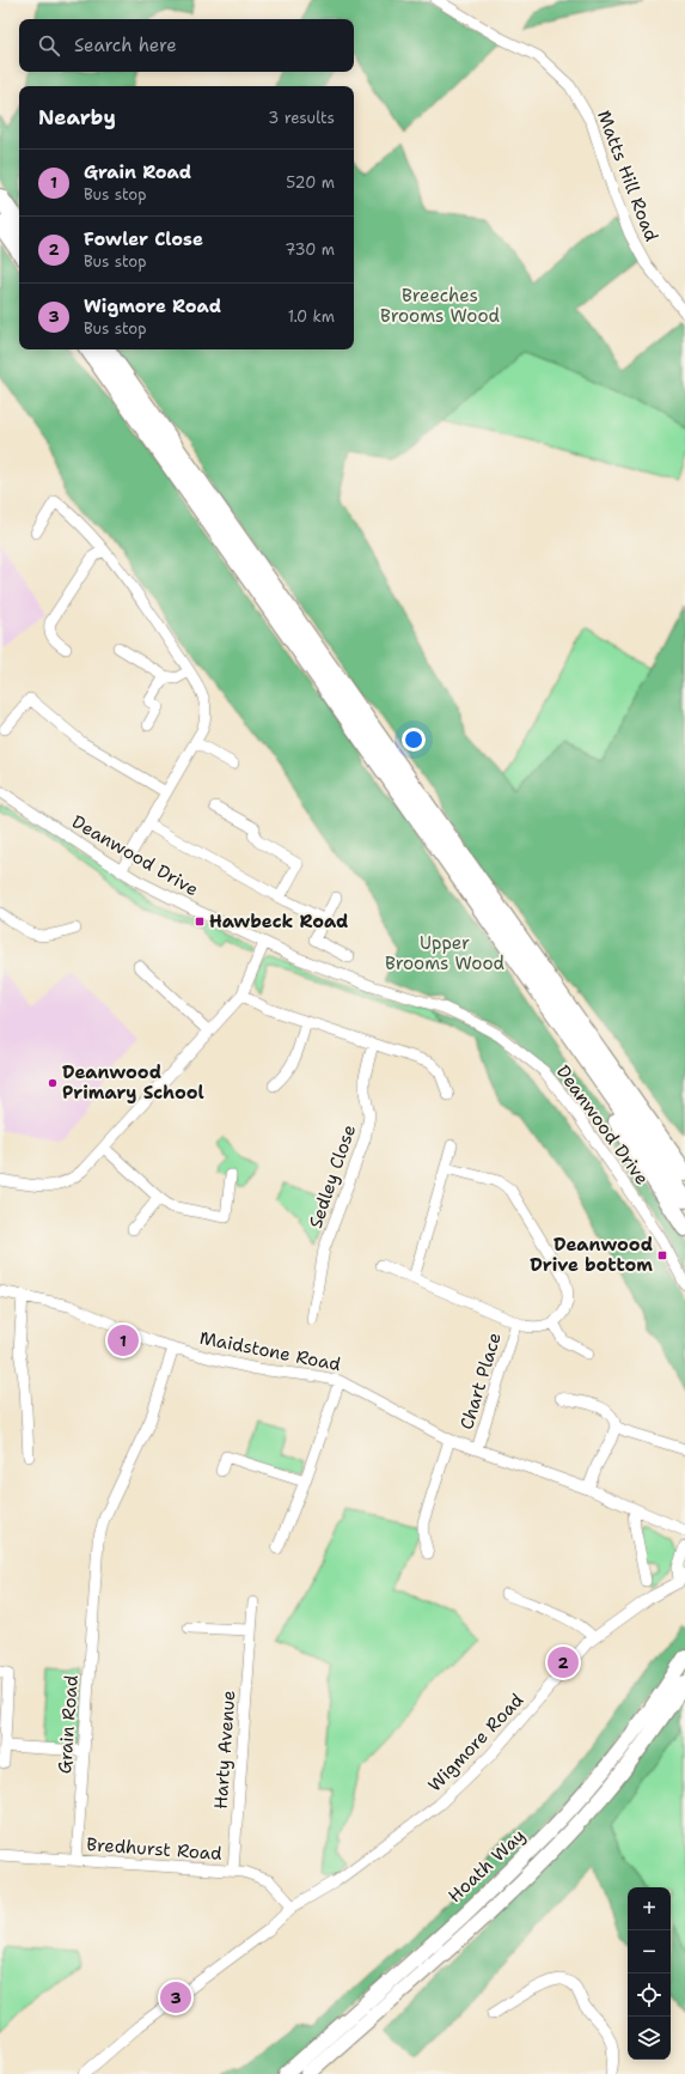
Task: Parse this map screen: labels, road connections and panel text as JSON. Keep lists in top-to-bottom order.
{
  "streets": {
    "main road": ["Hoath Way"],
    "street": [
      "Matts Hill Road",
      "Deanwood Drive",
      "Sedley Close",
      "Maidstone Road",
      "Chart Place",
      "Grain Road",
      "Wigmore Road",
      "Harty Avenue",
      "Bredhurst Road"
    ]
  },
  "crossings": [
    ["Maidstone Road", "Chart Place"],
    ["Maidstone Road", "Grain Road"],
    ["Grain Road", "Bredhurst Road"],
    ["Wigmore Road", "Bredhurst Road"],
    ["Harty Avenue", "Bredhurst Road"]
  ],
  "parks": ["Breeches Brooms Wood", "Upper Brooms Wood"],
  "places": {
    "transit": ["Hawbeck Road", "Deanwood Drive bottom"],
    "other": ["Deanwood Primary School"]
  },
  "page": {
    "search": "Search here",
    "heading": ["Nearby", "3 results"],
    "list": [
      {
        "mark": "1",
        "name": "Grain Road",
        "note": "Bus stop",
        "value": "520 m"
      },
      {
        "mark": "2",
        "name": "Fowler Close",
        "note": "Bus stop",
        "value": "730 m"
      },
      {
        "mark": "3",
        "name": "Wigmore Road",
        "note": "Bus stop",
        "value": "1.0 km"
      }
    ],
    "pins": ["1", "2", "3"],
    "map_buttons": ["+", "−"]
  }
}
